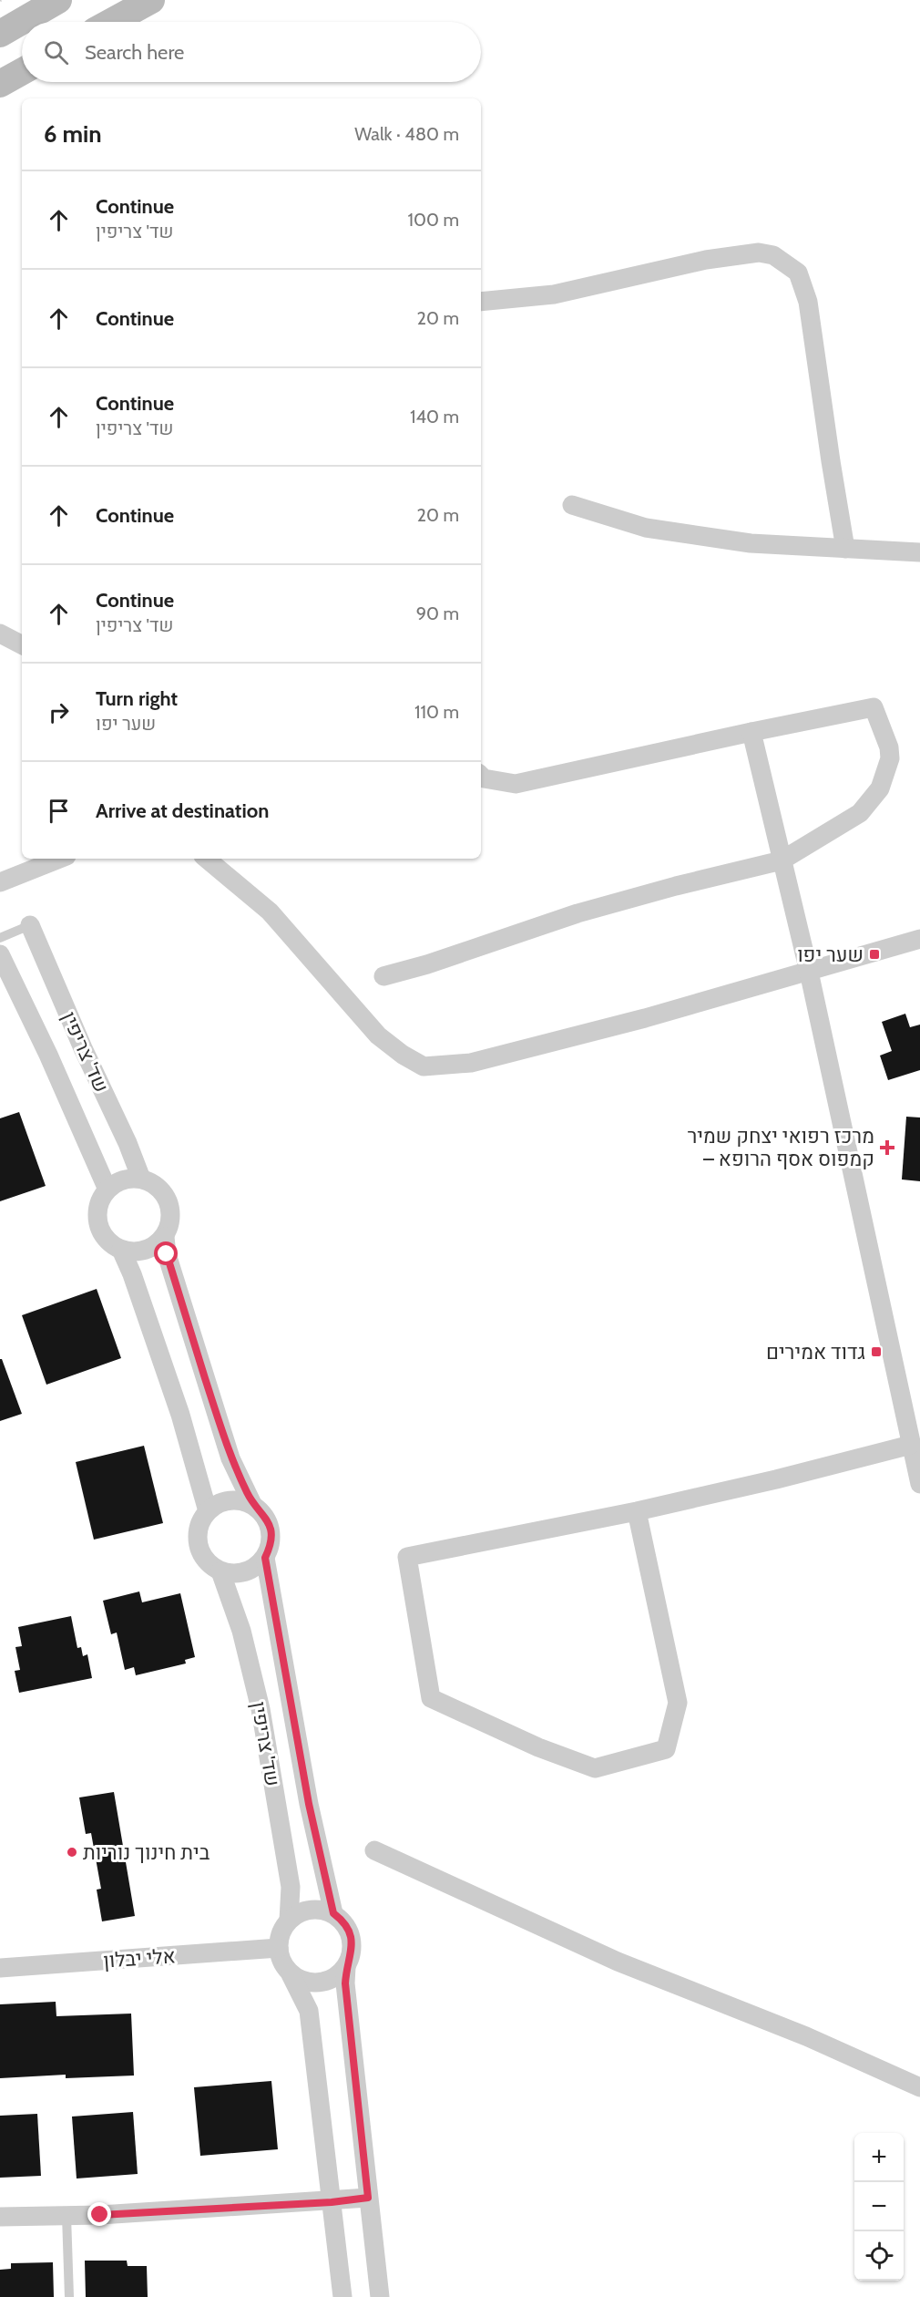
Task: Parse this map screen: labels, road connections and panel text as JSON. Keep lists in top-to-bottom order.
{
  "streets": {
    "street": ["שד' צריפין", "אלי יבלון"]
  },
  "crossings": [
    ["שד' צריפין", "אלי יבלון"]
  ],
  "places": {
    "transit": ["שער יפו", "גדוד אמירים"],
    "health": ["מרכז רפואי יצחק שמיר – קמפוס אסף הרופא"],
    "other": ["בית חינוך נוריות"]
  },
  "page": {
    "search": "Search here",
    "heading": ["6 min", "Walk · 480 m"],
    "list": [
      ["Continue", "שד' צריפין", "100 m"],
      ["Continue", "20 m"],
      ["Continue", "שד' צריפין", "140 m"],
      ["Continue", "20 m"],
      ["Continue", "שד' צריפין", "90 m"],
      ["Turn right", "שער יפו", "110 m"],
      "Arrive at destination"
    ],
    "map_buttons": ["+", "−"]
  }
}
